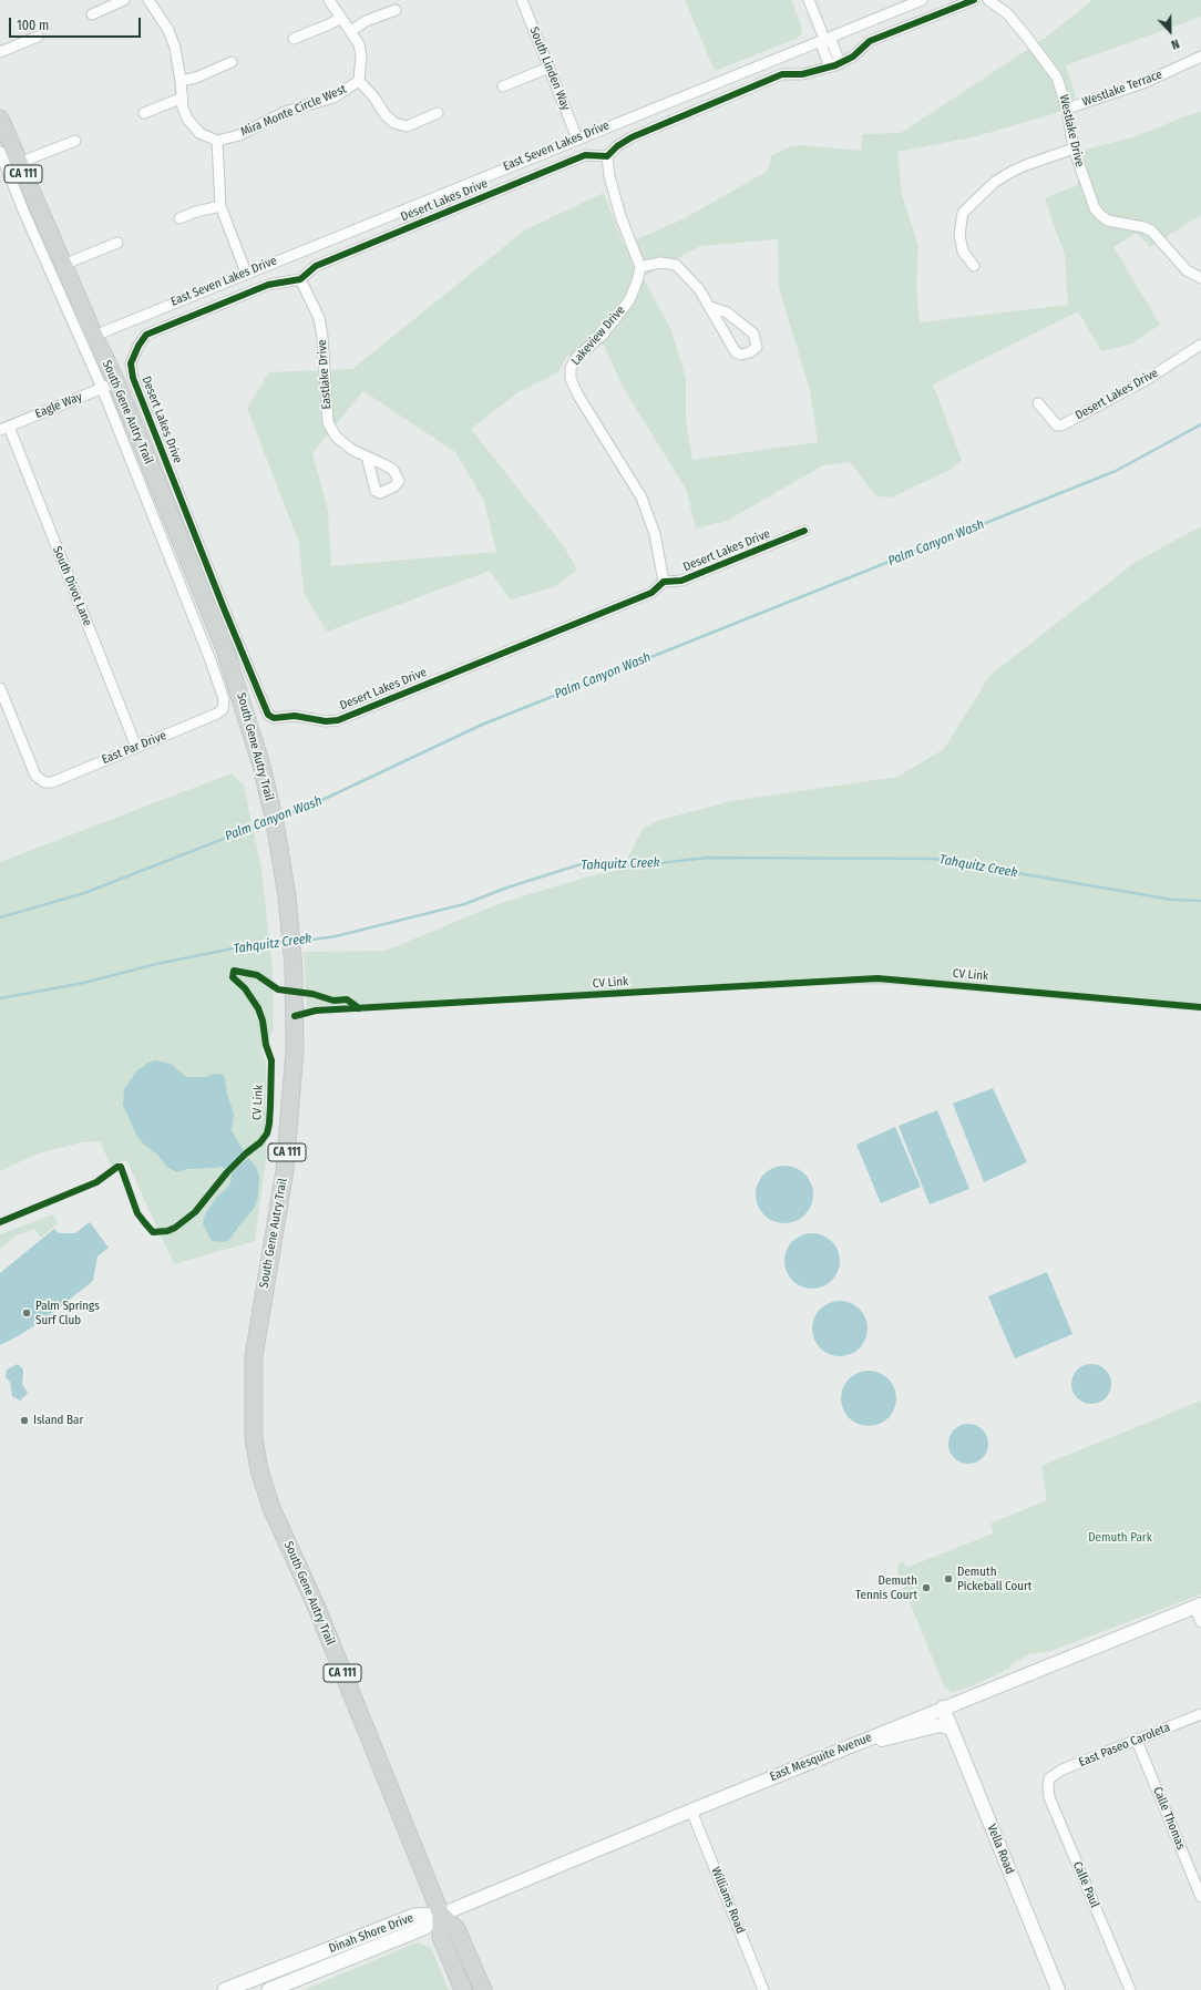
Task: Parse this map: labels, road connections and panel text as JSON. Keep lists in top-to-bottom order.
{
  "streets": {
    "main road": ["CA 111", "South Gene Autry Trail", "Dinah Shore Drive"],
    "street": [
      "South Linden Way",
      "Westlake Terrace",
      "Mira Monte Circle West",
      "Westlake Drive",
      "East Seven Lakes Drive",
      "Desert Lakes Drive",
      "Lakeview Drive",
      "Eastlake Drive",
      "Eagle Way",
      "South Divot Lane",
      "East Par Drive",
      "East Paseo Caroleta",
      "East Mesquite Avenue",
      "Calle Thomas",
      "Vella Road",
      "Calle Paul",
      "Williams Road"
    ],
    "cycle path": ["CV Link"]
  },
  "crossings": [
    ["South Linden Way", "East Seven Lakes Drive"],
    ["Westlake Terrace", "Westlake Drive"],
    ["East Seven Lakes Drive", "South Gene Autry Trail"],
    ["Desert Lakes Drive", "Lakeview Drive"],
    ["Desert Lakes Drive", "Eastlake Drive"],
    ["Eagle Way", "South Gene Autry Trail"],
    ["Eagle Way", "South Divot Lane"],
    ["South Gene Autry Trail", "East Par Drive"],
    ["South Gene Autry Trail", "East Mesquite Avenue"],
    ["South Gene Autry Trail", "Dinah Shore Drive"],
    ["South Divot Lane", "East Par Drive"],
    ["East Paseo Caroleta", "Calle Thomas"],
    ["East Paseo Caroleta", "Calle Paul"],
    ["East Mesquite Avenue", "Vella Road"],
    ["East Mesquite Avenue", "Williams Road"],
    ["East Mesquite Avenue", "Dinah Shore Drive"]
  ],
  "water": ["Palm Canyon Wash", "Tahquitz Creek"],
  "parks": ["Demuth Park"],
  "places": [
    "Palm Springs Surf Club",
    "Island Bar",
    "Demuth Pickeball Court",
    "Demuth Tennis Court"
  ],
  "scale_bar": "100 m",
  "north": "bottom"
}
